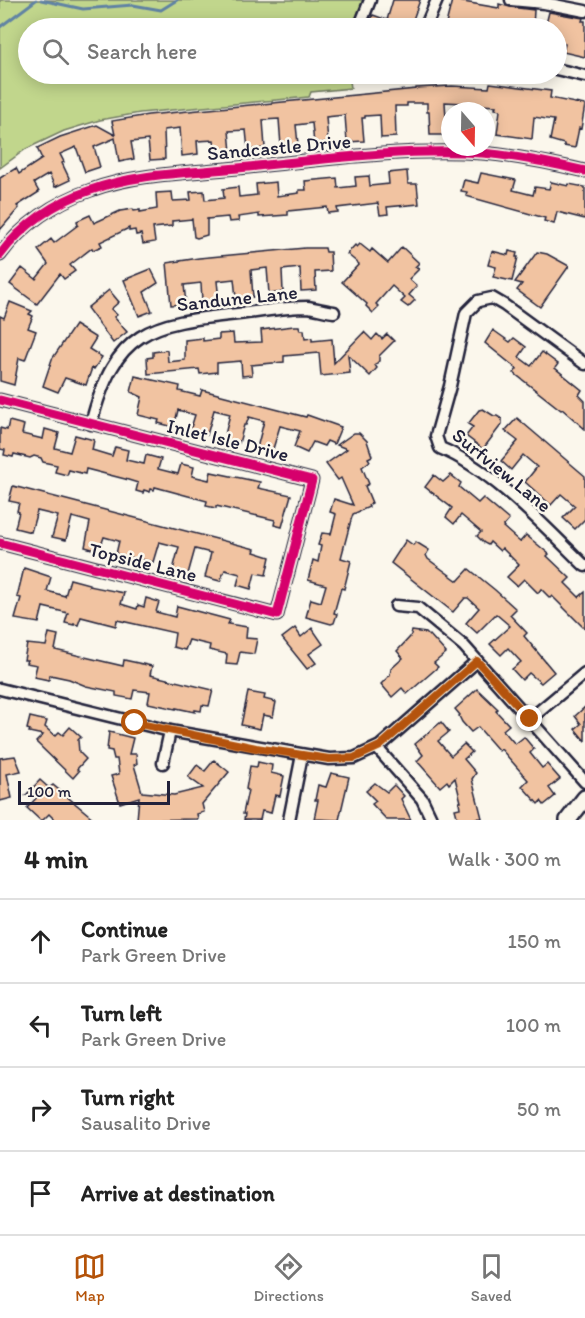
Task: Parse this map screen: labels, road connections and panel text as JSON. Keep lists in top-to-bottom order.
{
  "streets": {
    "street": [
      "Sandcastle Drive",
      "Sandune Lane",
      "Inlet Isle Drive",
      "Surfview Lane",
      "Topside Lane"
    ]
  },
  "crossings": [
    ["Sandune Lane", "Inlet Isle Drive"],
    ["Inlet Isle Drive", "Topside Lane"]
  ],
  "scale_bar": "100 m",
  "north": "bottom",
  "page": {
    "search": "Search here",
    "scale": "100 m",
    "heading": ["4 min", "Walk · 300 m"],
    "list": [
      ["Continue", "Park Green Drive", "150 m"],
      ["Turn left", "Park Green Drive", "100 m"],
      ["Turn right", "Sausalito Drive", "50 m"],
      "Arrive at destination"
    ],
    "nav": ["Map", "Directions", "Saved"]
  }
}
